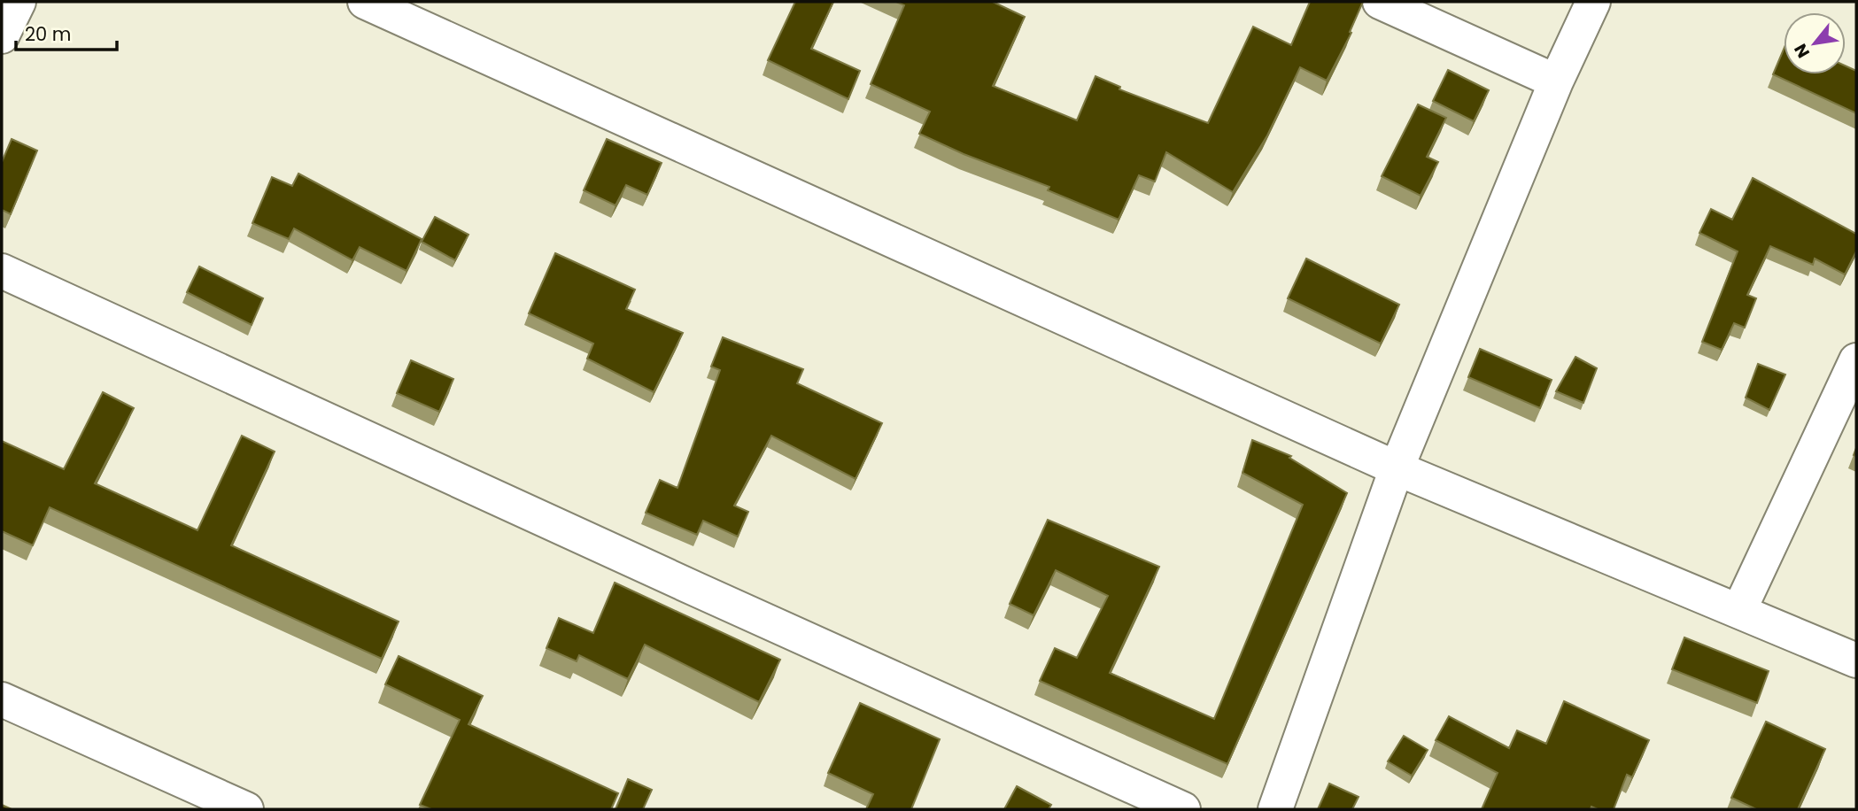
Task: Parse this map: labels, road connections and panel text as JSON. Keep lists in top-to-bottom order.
{
  "scale_bar": "20 m",
  "north": "bottom left"
}
